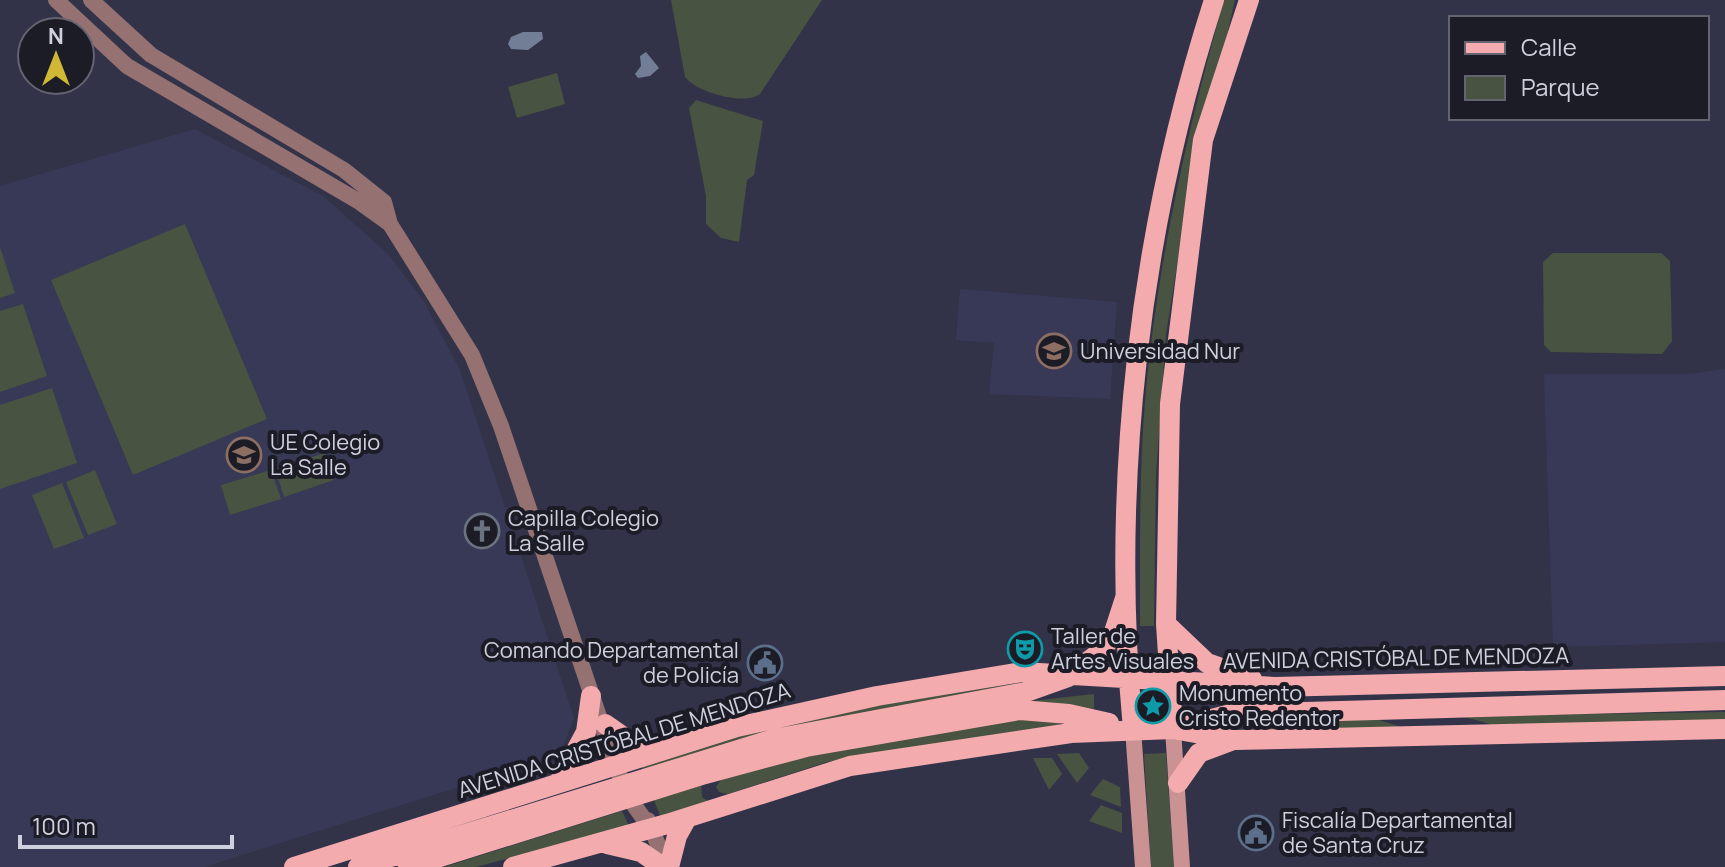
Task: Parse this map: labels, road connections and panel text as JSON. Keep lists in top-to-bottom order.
{
  "streets": {
    "main road": ["AVENIDA CRISTÓBAL DE MENDOZA"]
  },
  "places": {
    "school or university": ["Universidad Nur", "UE Colegio La Salle"],
    "church": ["Capilla Colegio La Salle"],
    "theatre": ["Taller de Artes Visuales"],
    "public building": ["Comando Departamental de Policía", "Fiscalía Departamental de Santa Cruz"],
    "place": ["Monumento Cristo Redentor"]
  },
  "legend": ["Calle", "Parque"],
  "scale_bar": "100 m",
  "north": "top"
}
